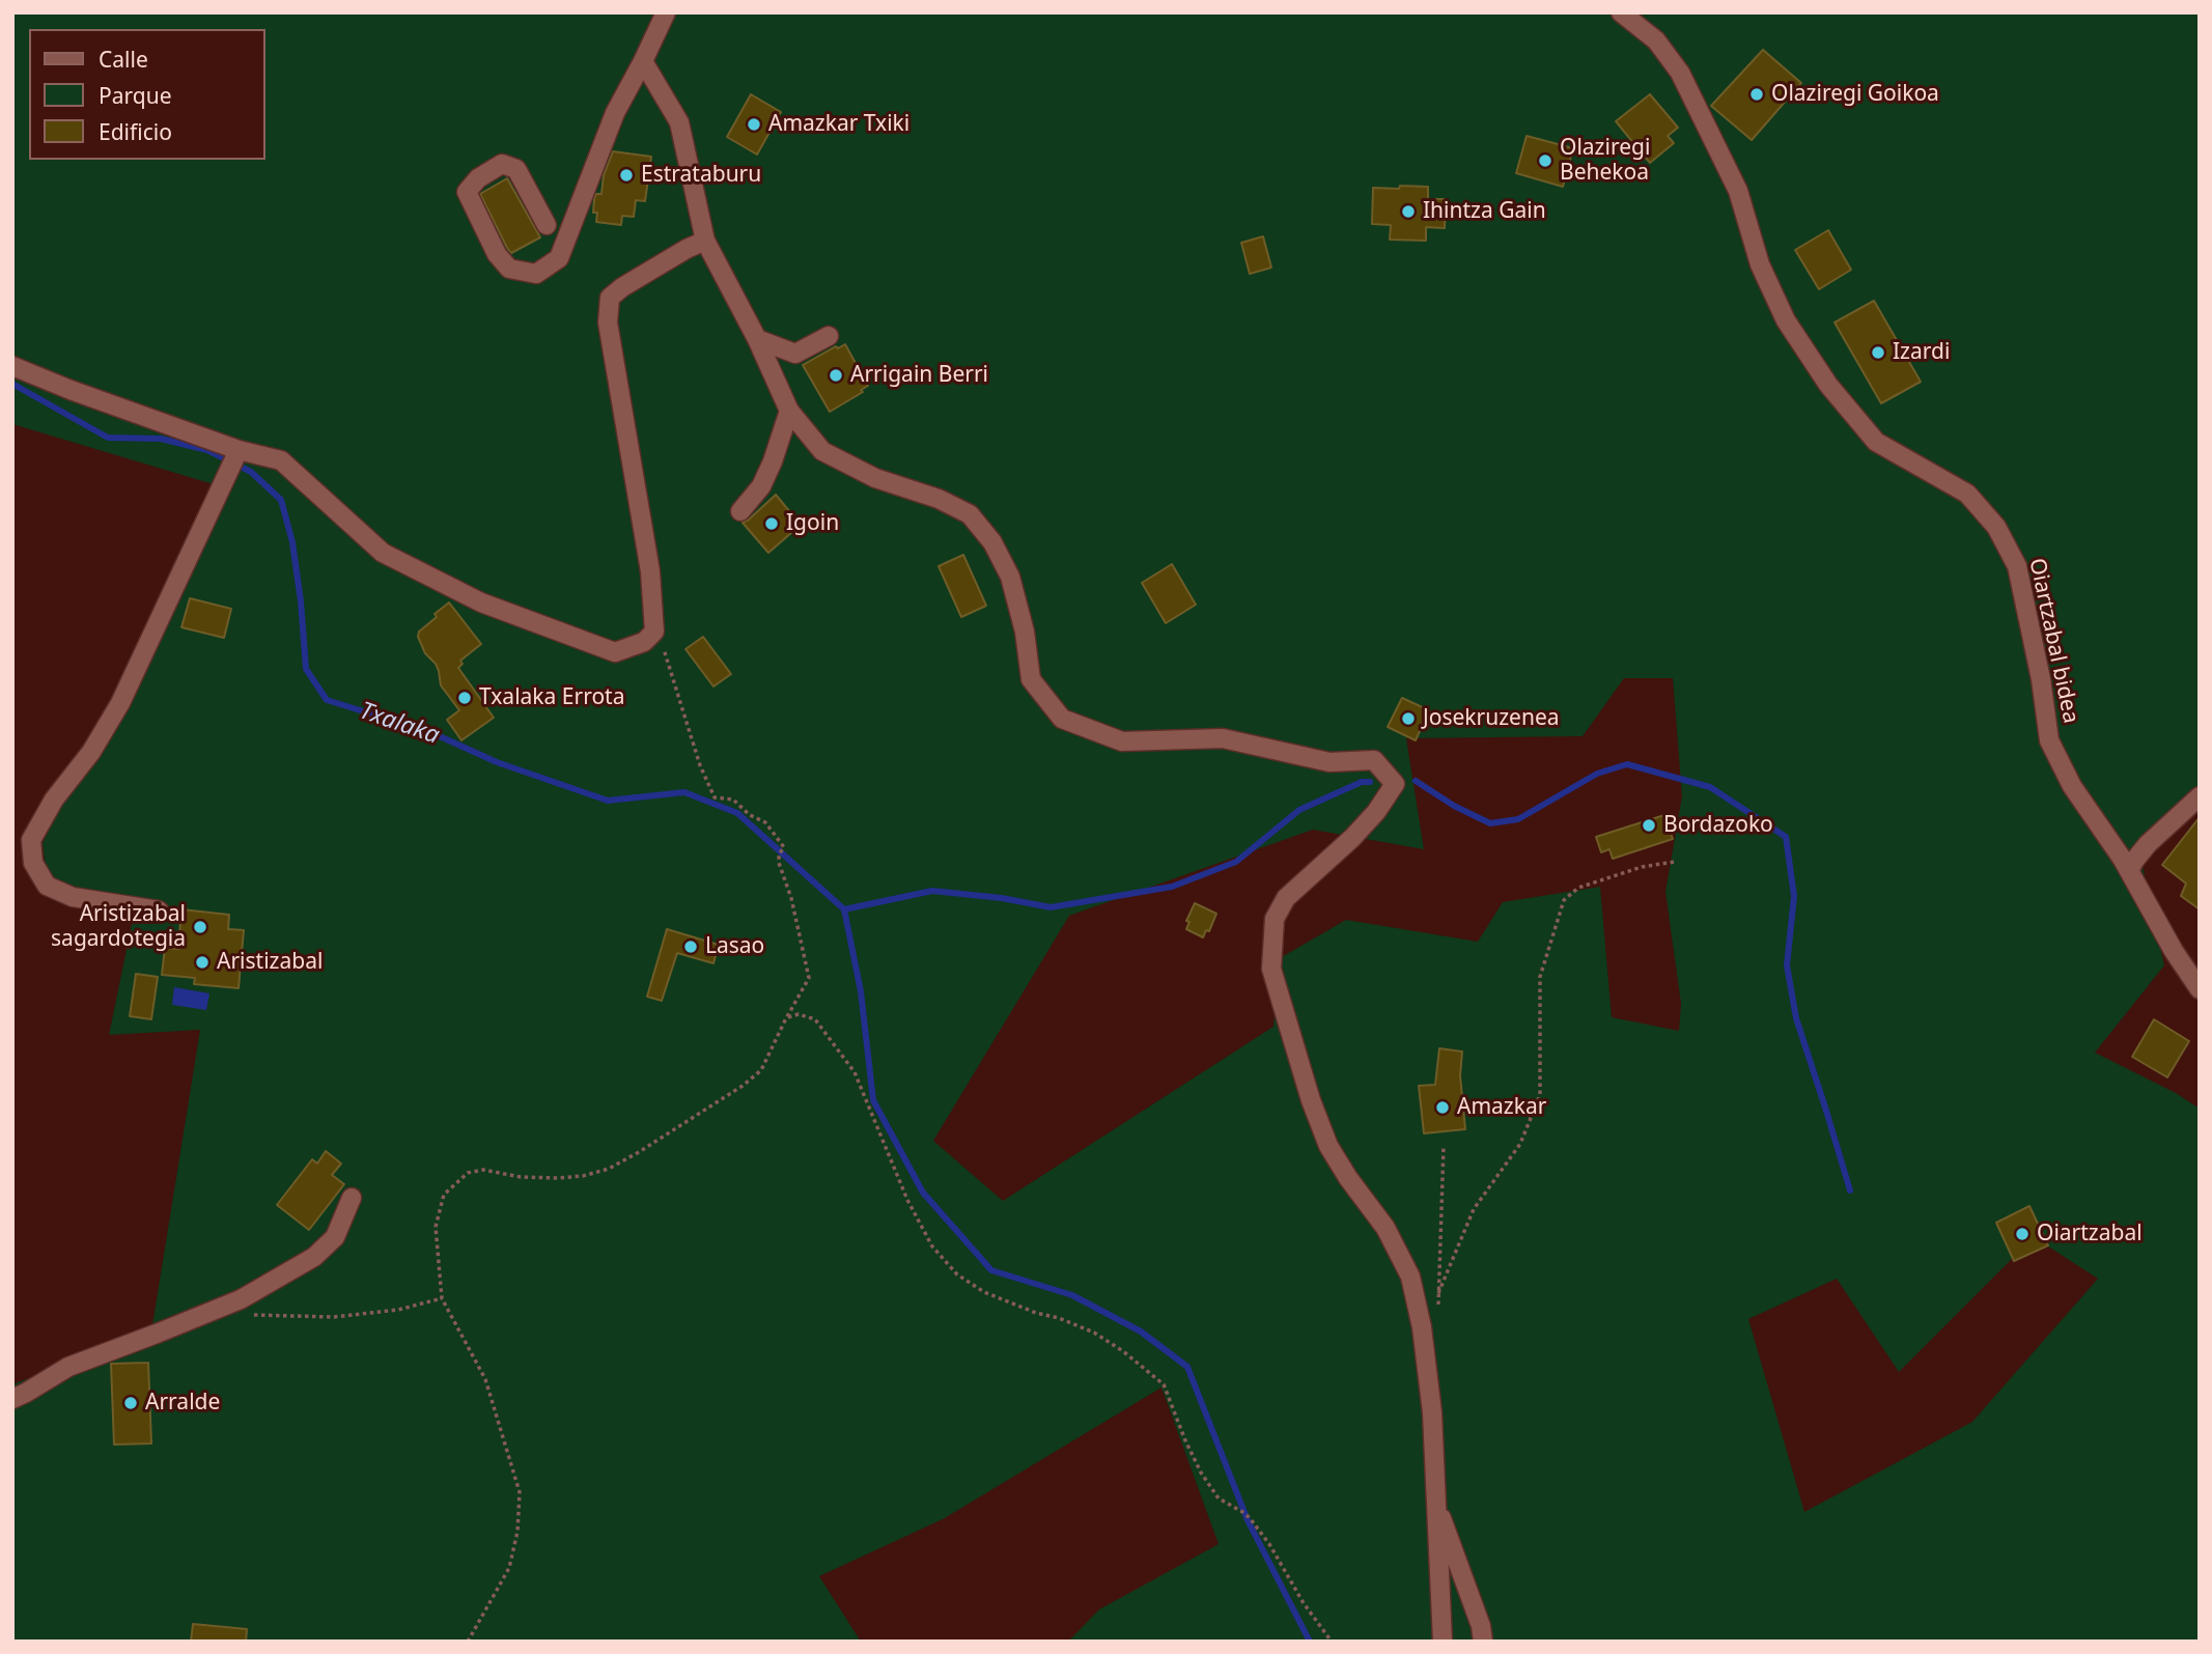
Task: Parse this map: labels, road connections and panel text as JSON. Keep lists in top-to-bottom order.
{
  "streets": {
    "street": ["Oiartzabal bidea"]
  },
  "water": ["Txalaka"],
  "places": [
    "Olaziregi Goikoa",
    "Amazkar Txiki",
    "Olaziregi Behekoa",
    "Estrataburu",
    "Ihintza Gain",
    "Izardi",
    "Arrigain Berri",
    "Igoin",
    "Txalaka Errota",
    "Josekruzenea",
    "Bordazoko",
    "Aristizabal sagardotegia",
    "Lasao",
    "Aristizabal",
    "Amazkar",
    "Oiartzabal",
    "Arralde"
  ],
  "legend": ["Calle", "Parque", "Edificio"]
}
